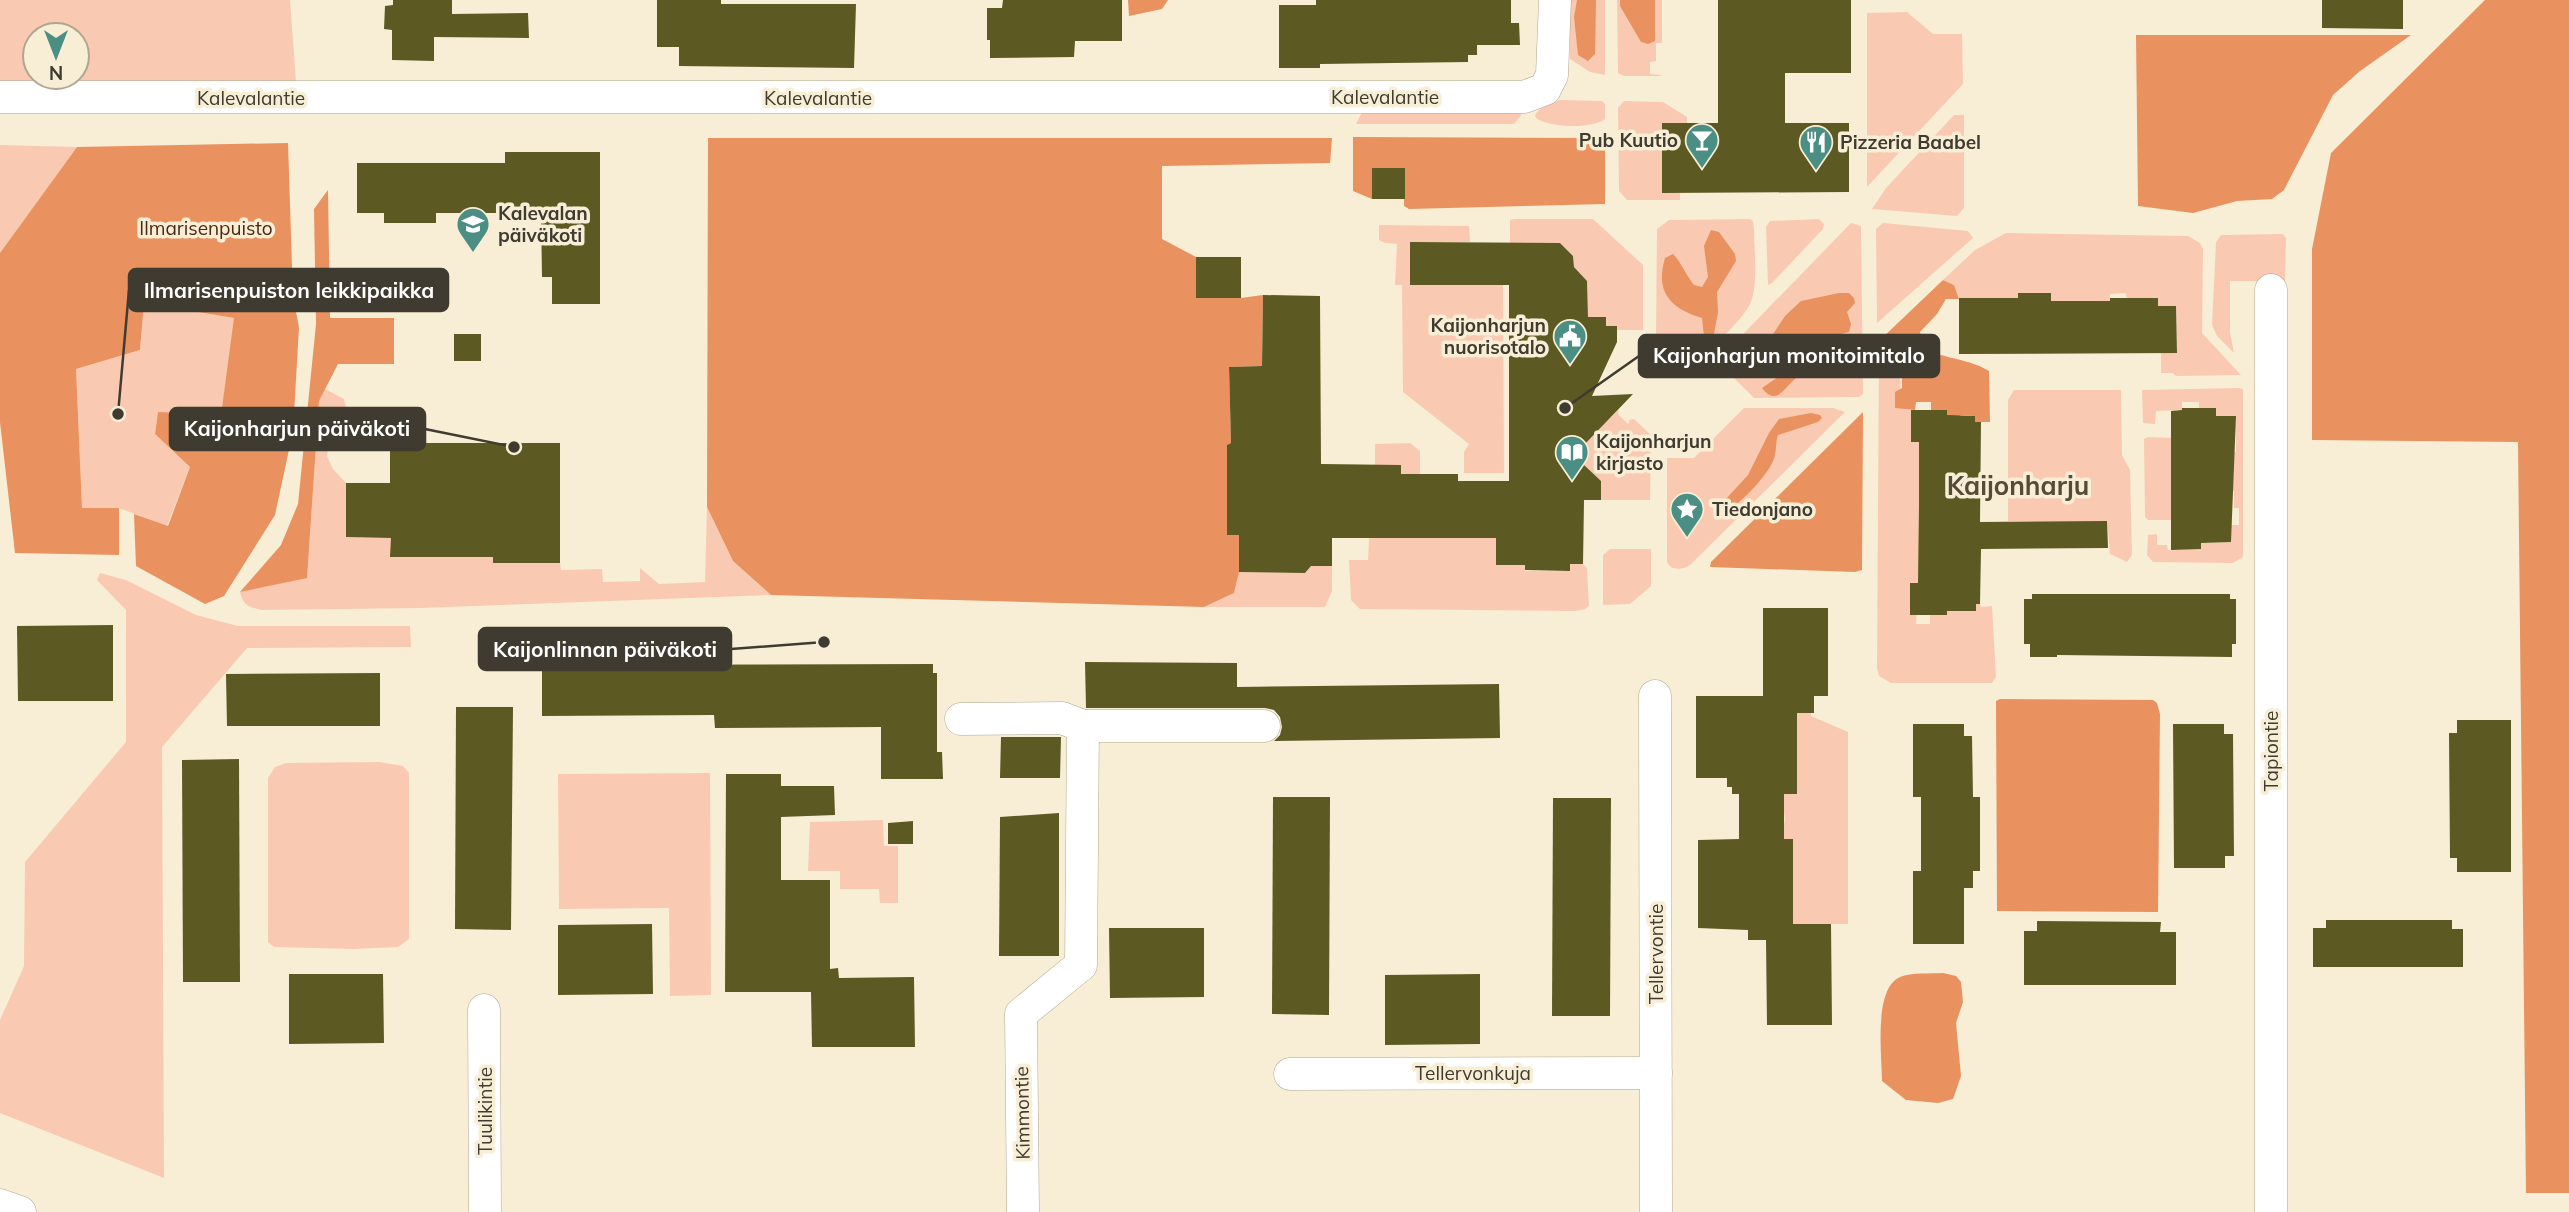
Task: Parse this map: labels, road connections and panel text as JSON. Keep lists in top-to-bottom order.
{
  "streets": {
    "street": [
      "Kalevalantie",
      "Tapiontie",
      "Tellervontie",
      "Tellervonkuja",
      "Tuulikintie",
      "Kimmontie"
    ]
  },
  "crossings": [
    ["Tellervontie", "Tellervonkuja"]
  ],
  "districts": ["Kaijonharju"],
  "parks": ["Ilmarisenpuisto"],
  "places": {
    "bar": ["Pub Kuutio"],
    "restaurant": ["Pizzeria Baabel"],
    "school or university": ["Kalevalan päiväkoti"],
    "public building": ["Kaijonharjun nuorisotalo"],
    "other": [
      "Kaijonharjun monitoimitalo",
      "Ilmarisenpuiston leikkipaikka",
      "Kaijonharjun päiväkoti",
      "Kaijonlinnan päiväkoti"
    ],
    "library": ["Kaijonharjun kirjasto"],
    "place": ["Tiedonjano"]
  },
  "north": "bottom"
}
